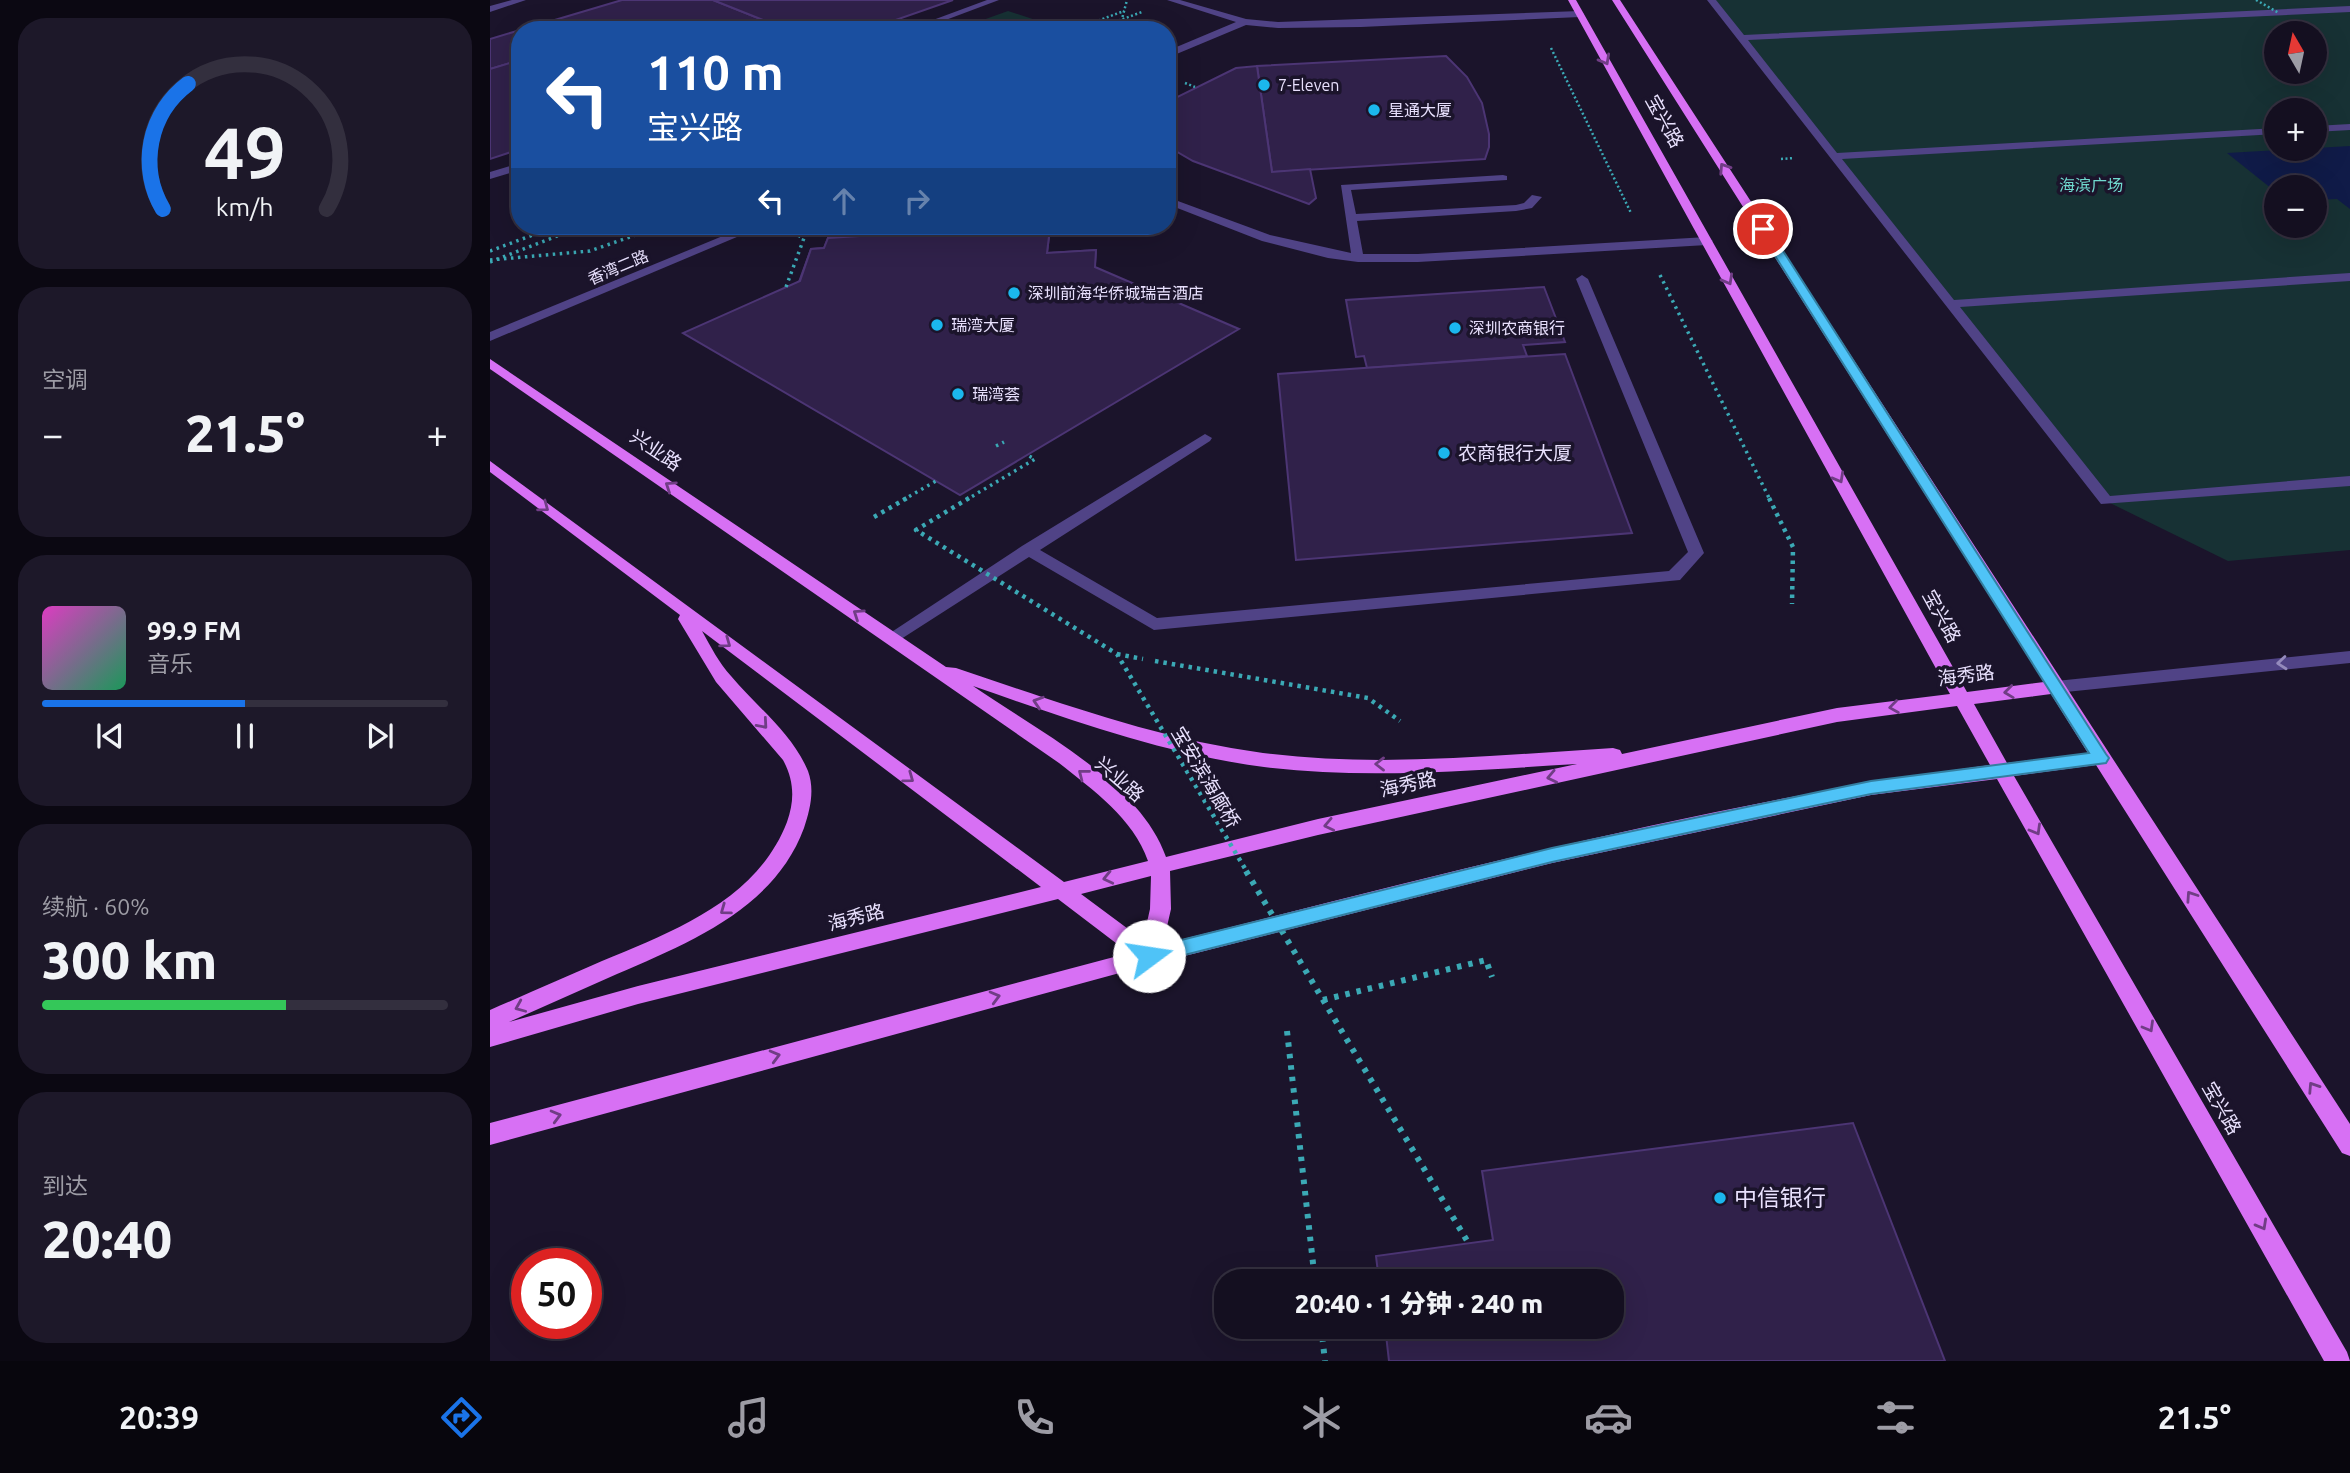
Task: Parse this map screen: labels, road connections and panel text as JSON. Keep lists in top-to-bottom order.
{
  "streets": {
    "main road": ["宝兴路", "兴业路", "海秀路"],
    "street": ["香湾二路"],
    "path": ["宝安滨海廊桥"]
  },
  "crossings": [
    ["宝兴路", "海秀路"],
    ["兴业路", "海秀路"]
  ],
  "one_way": ["海秀路"],
  "parks": ["海滨广场"],
  "places": [
    "7-Eleven",
    "星通大厦",
    "深圳前海华侨城瑞吉酒店",
    "瑞湾大厦",
    "深圳农商银行",
    "瑞湾荟",
    "农商银行大厦",
    "中信银行"
  ],
  "north": "top",
  "page": {
    "map_buttons": ["+", "−"],
    "turn": ["110 m", "宝兴路"],
    "tile": [
      "空调",
      ["续航 · 60%", "300 km"],
      ["到达", "20:40"]
    ],
    "heat": ["−", "21.5°", "+"],
    "song": ["99.9 FM", "音乐"],
    "limit": "50",
    "trip": "20:40 · 1 分钟 · 240 m",
    "tabs": ["20:39", "21.5°"],
    "gauge": ["49", "km/h"]
  }
}
